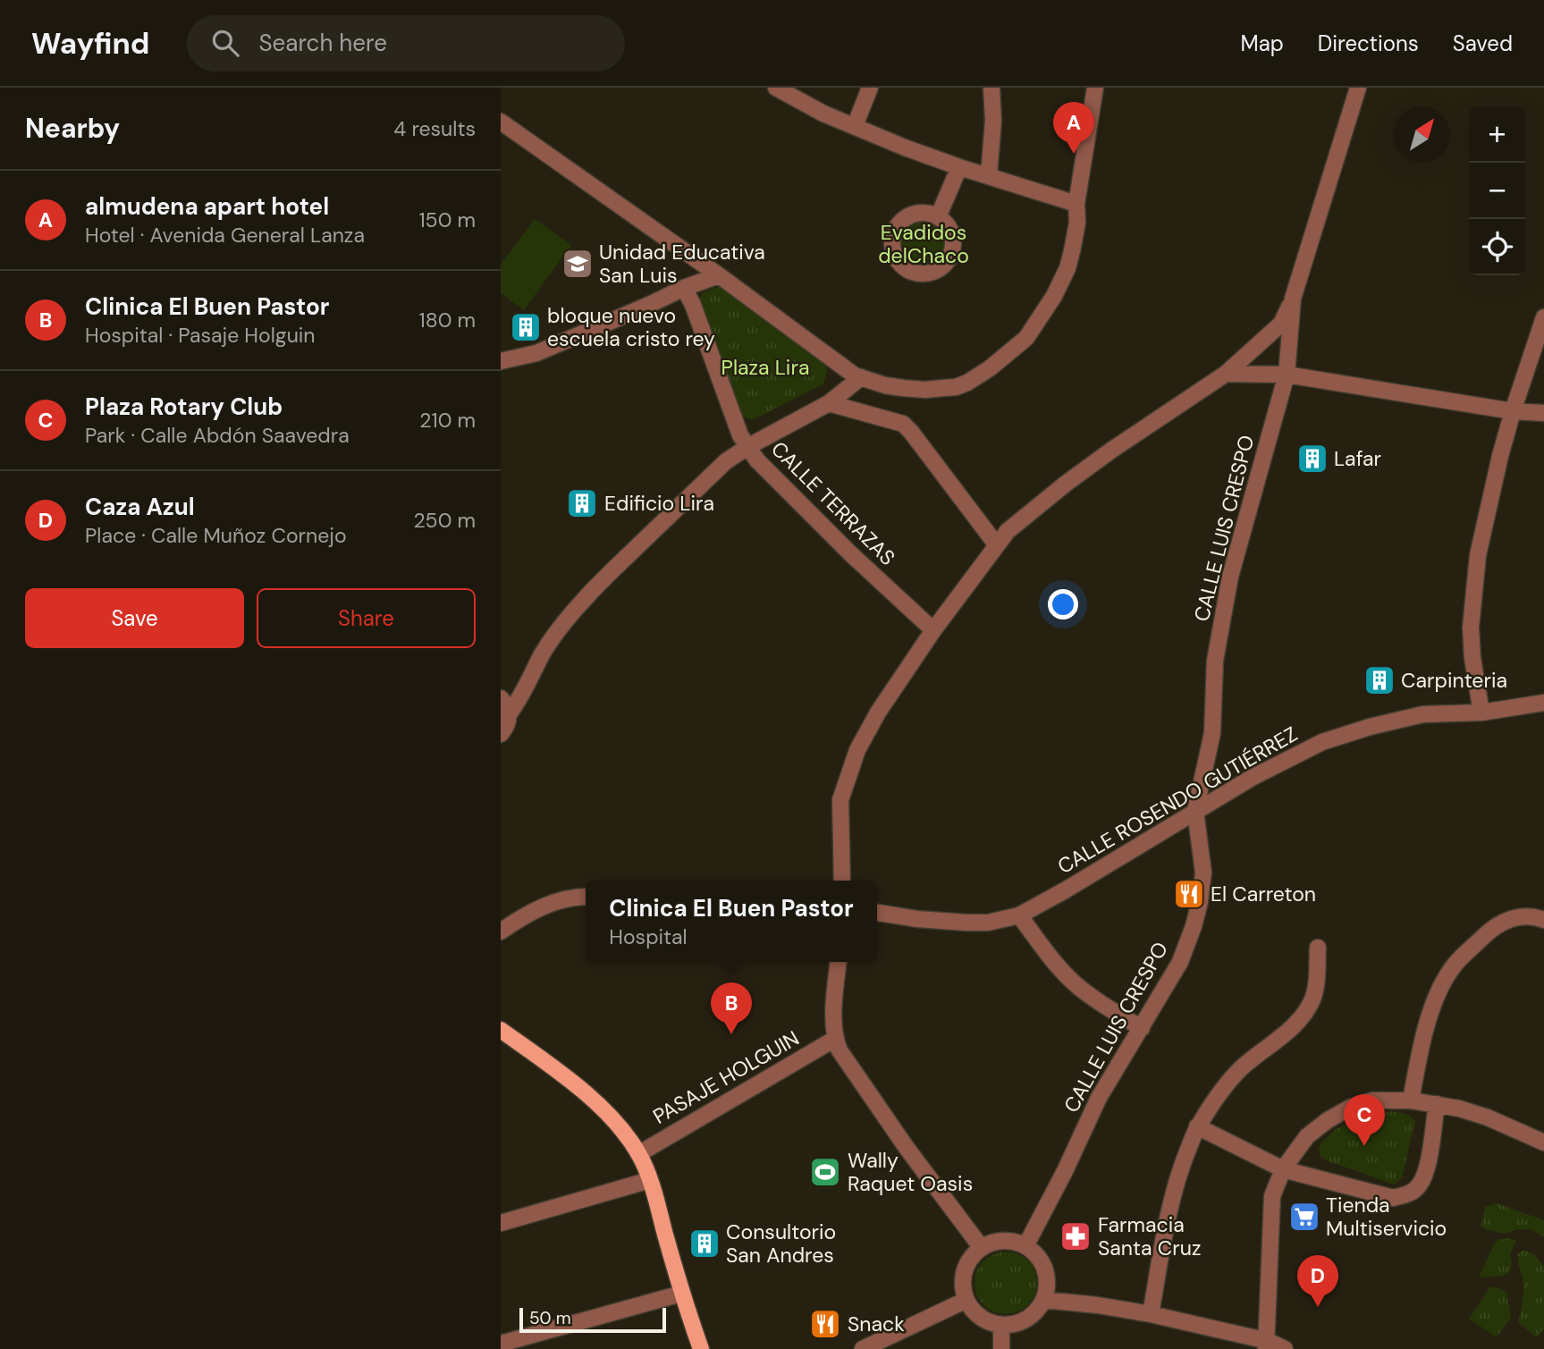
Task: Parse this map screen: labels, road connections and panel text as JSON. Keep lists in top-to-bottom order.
{
  "streets": {
    "street": [
      "CALLE TERRAZAS",
      "CALLE LUIS CRESPO",
      "CALLE ROSENDO GUTIÉRREZ",
      "PASAJE HOLGUIN"
    ]
  },
  "crossings": [
    ["CALLE LUIS CRESPO", "CALLE ROSENDO GUTIÉRREZ"]
  ],
  "parks": ["Evadidos delChaco", "Plaza Lira"],
  "places": {
    "school or university": ["Unidad Educativa San Luis"],
    "building": [
      "bloque nuevo escuela cristo rey",
      "Lafar",
      "Edificio Lira",
      "Carpinteria",
      "Consultorio San Andres"
    ],
    "restaurant": ["El Carreton", "Snack"],
    "sports": ["Wally Raquet Oasis"],
    "supermarket": ["Tienda Multiservicio"],
    "pharmacy": ["Farmacia Santa Cruz"]
  },
  "scale_bar": "50 m",
  "north": "top right",
  "page": {
    "header": "Wayfind",
    "search": "Search here",
    "nav": ["Map", "Directions", "Saved"],
    "heading": ["Nearby", "4 results"],
    "pins": [
      "A",
      "B",
      "C",
      "D"
    ],
    "map_buttons": ["+", "−"],
    "list": [
      {
        "mark": "A",
        "name": "almudena apart hotel",
        "note": "Hotel · Avenida General Lanza",
        "value": "150 m"
      },
      {
        "mark": "B",
        "name": "Clinica El Buen Pastor",
        "note": "Hospital · Pasaje Holguin",
        "value": "180 m"
      },
      {
        "mark": "C",
        "name": "Plaza Rotary Club",
        "note": "Park · Calle Abdón Saavedra",
        "value": "210 m"
      },
      {
        "mark": "D",
        "name": "Caza Azul",
        "note": "Place · Calle Muñoz Cornejo",
        "value": "250 m"
      }
    ],
    "buttons": ["Save", "Share"],
    "popup": ["Clinica El Buen Pastor", "Hospital"],
    "scale": "50 m"
  }
}
